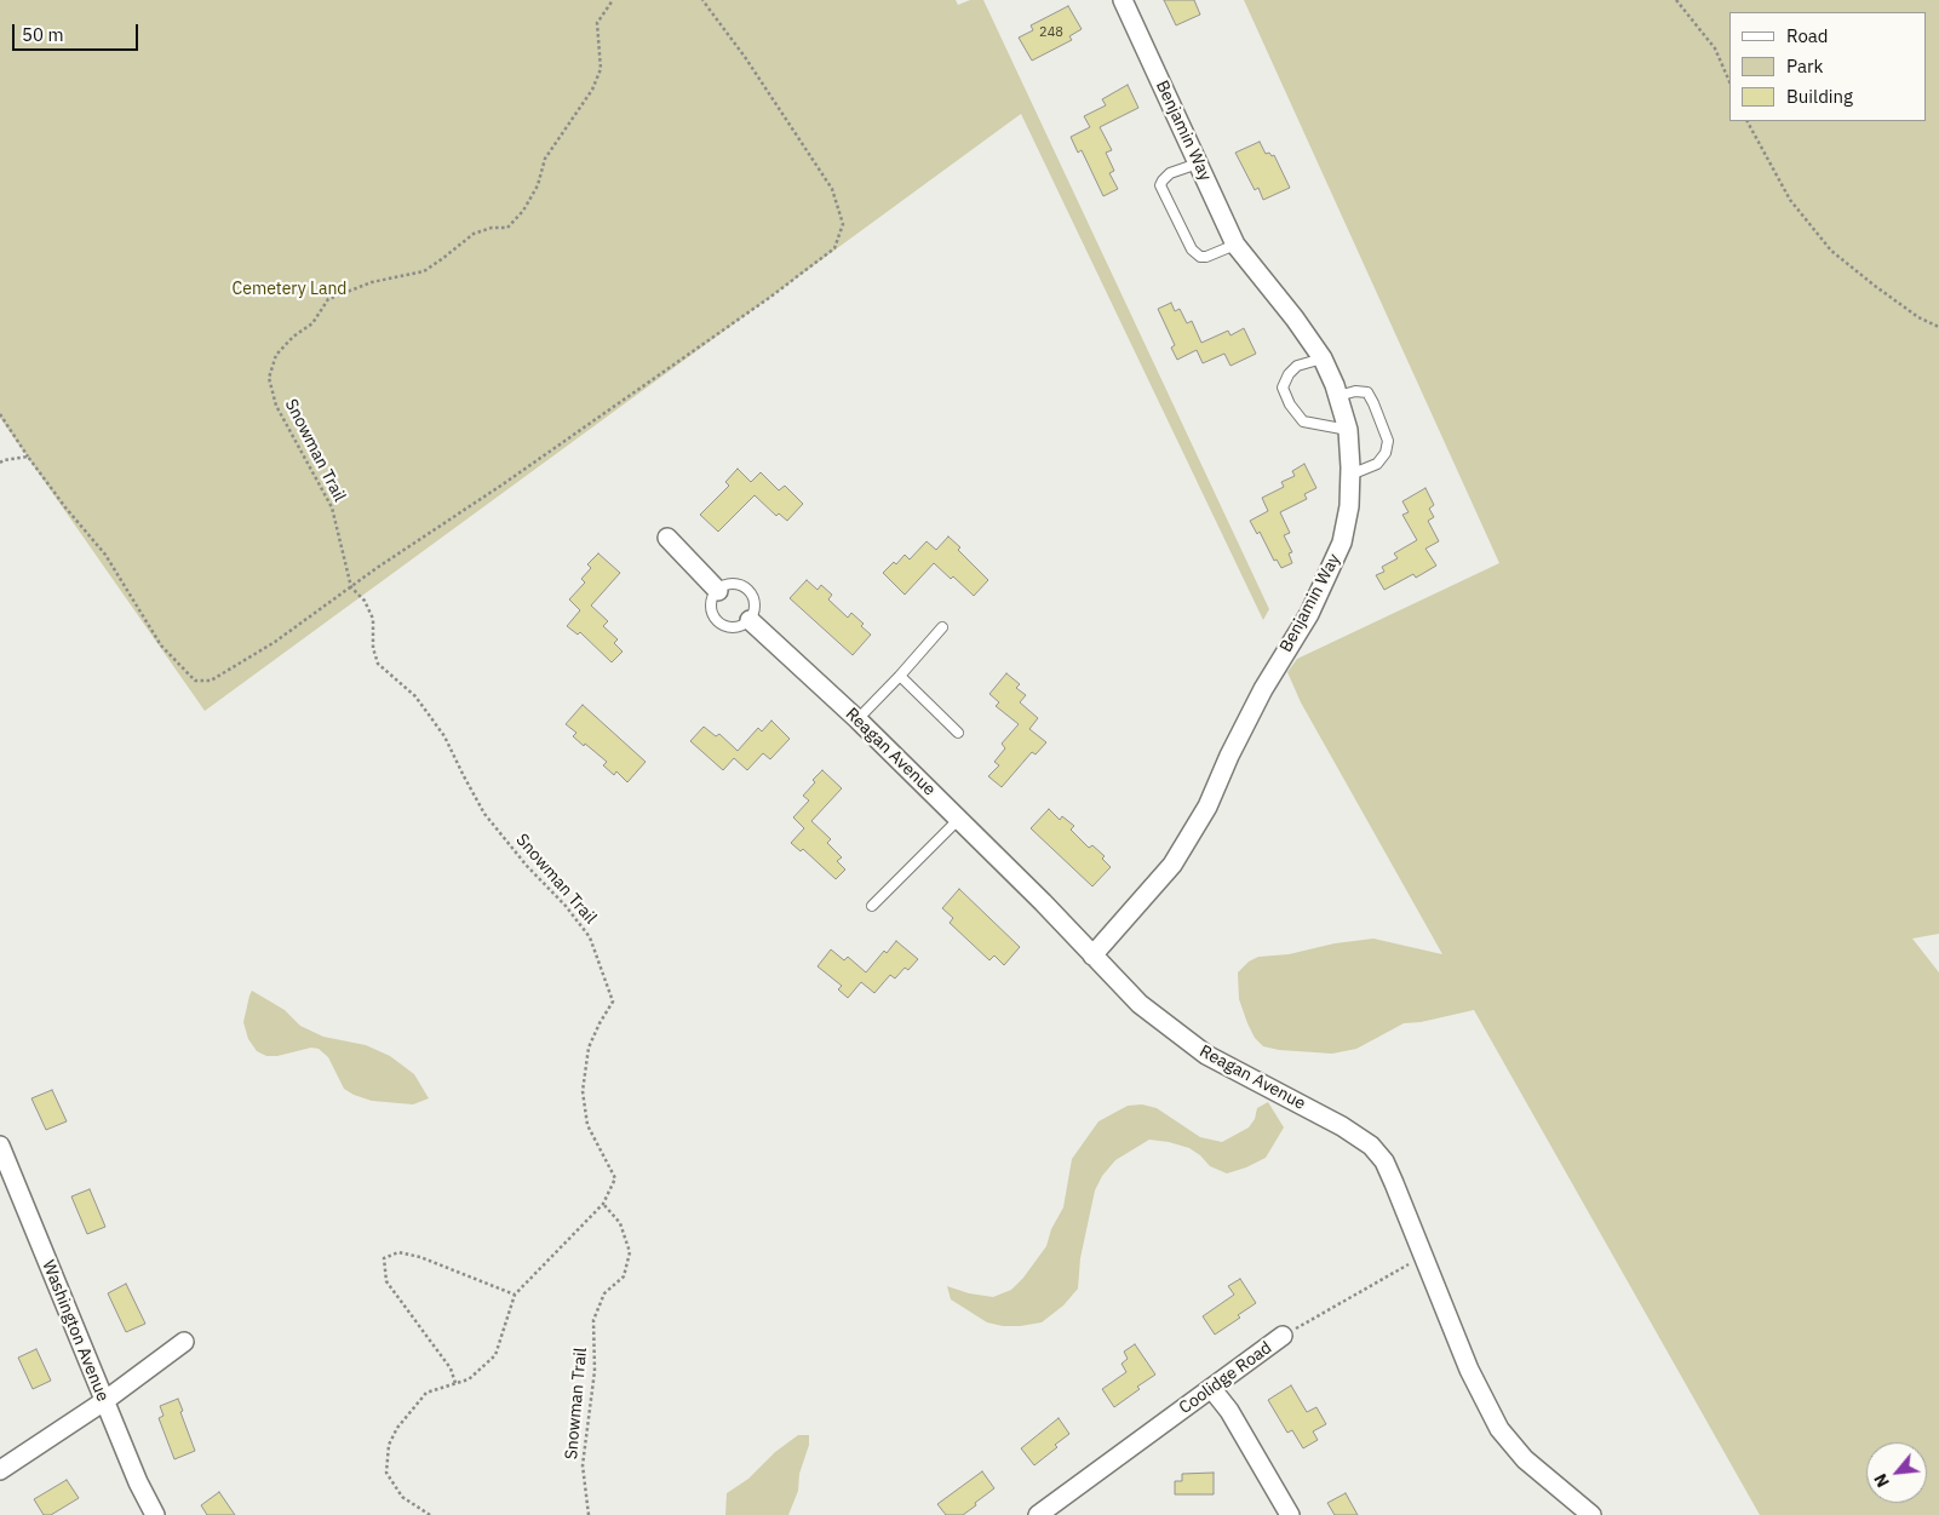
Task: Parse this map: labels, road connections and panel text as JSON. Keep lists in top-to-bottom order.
{
  "streets": {
    "street": [
      "Benjamin Way",
      "Reagan Avenue",
      "Washington Avenue",
      "Coolidge Road"
    ],
    "path": ["Snowman Trail"]
  },
  "crossings": [
    ["Benjamin Way", "Reagan Avenue"],
    ["Reagan Avenue", "Coolidge Road"]
  ],
  "parks": ["Cemetery Land"],
  "house_numbers": ["248"],
  "legend": ["Road", "Park", "Building"],
  "scale_bar": "50 m",
  "north": "bottom left"
}
